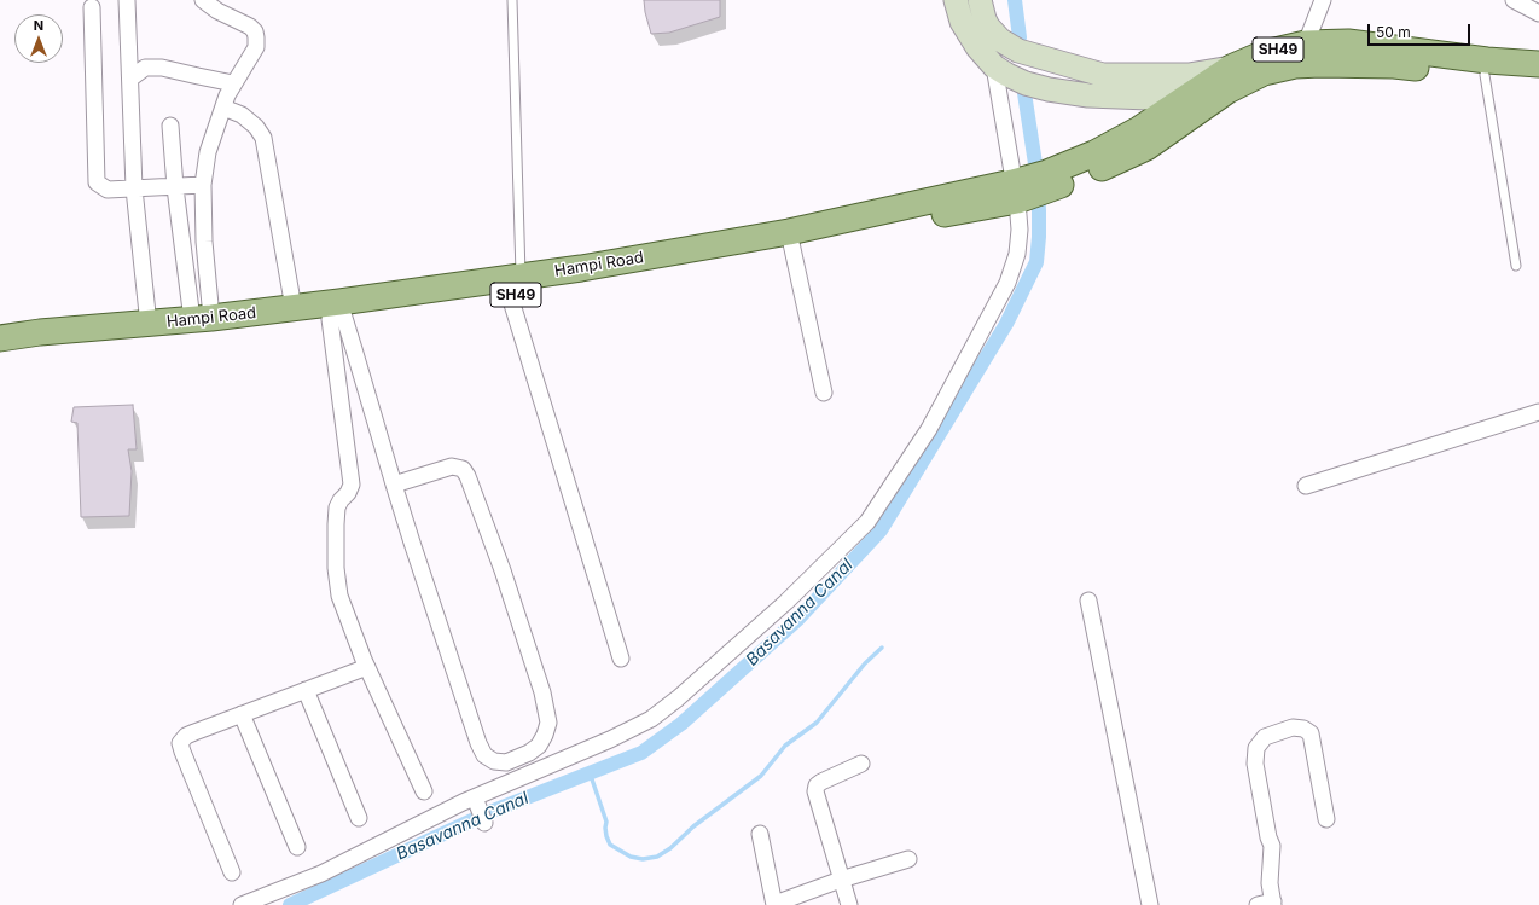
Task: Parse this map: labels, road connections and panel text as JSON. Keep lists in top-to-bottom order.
{
  "streets": {
    "main road": ["SH49", "Hampi Road"]
  },
  "crossings": [
    ["SH49", "Hampi Road"]
  ],
  "water": ["Basavanna Canal"],
  "scale_bar": "50 m",
  "north": "top"
}
